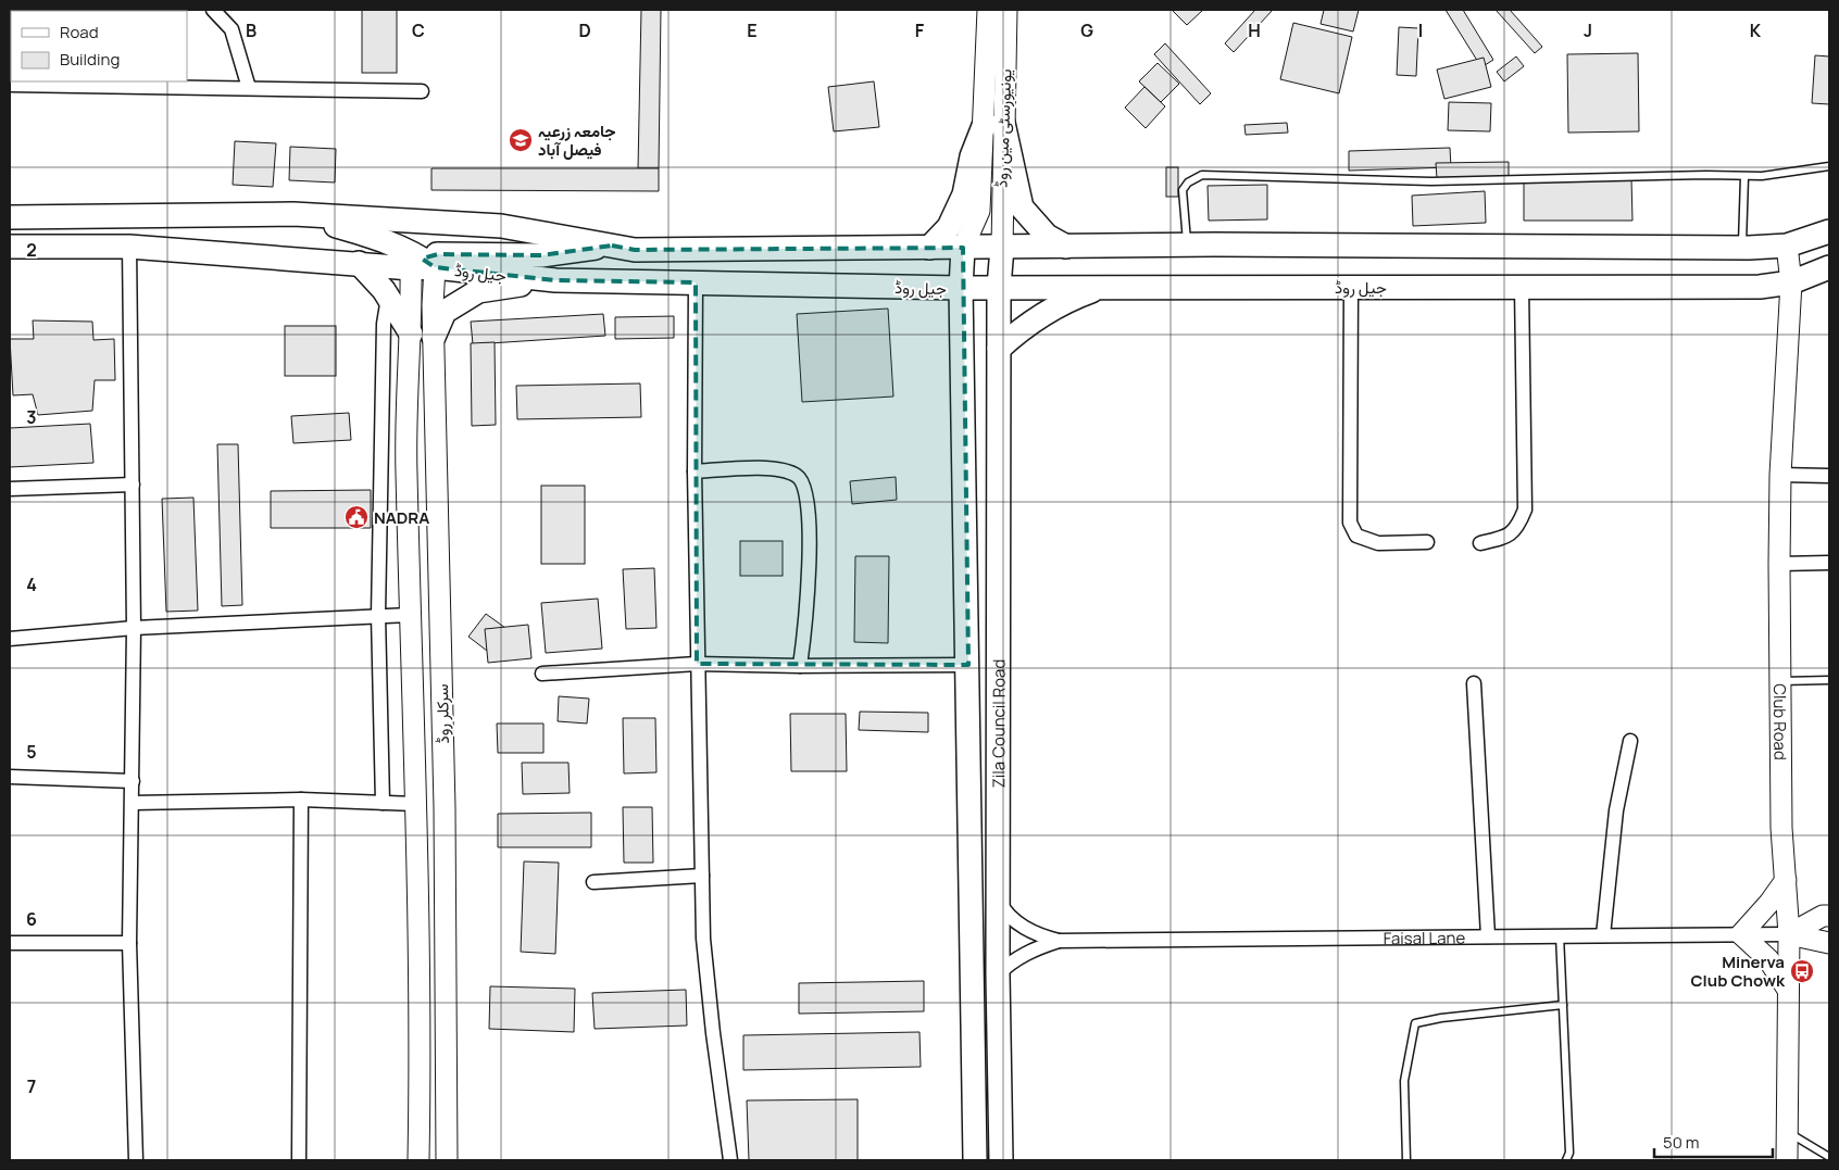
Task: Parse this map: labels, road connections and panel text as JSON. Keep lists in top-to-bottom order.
{
  "streets": {
    "main road": [
      "یونیورسٹی مین روڈ",
      "جیل روڈ",
      "سرکلر روڈ",
      "Club Road",
      "Zila Council Road",
      "Faisal Lane"
    ]
  },
  "crossings": [
    ["یونیورسٹی مین روڈ", "Zila Council Road"],
    ["جیل روڈ", "سرکلر روڈ"],
    ["جیل روڈ", "Club Road"],
    ["جیل روڈ", "Zila Council Road"],
    ["Club Road", "Faisal Lane"],
    ["Zila Council Road", "Faisal Lane"]
  ],
  "places": {
    "school or university": ["جامعہ زرعیہ فیصل آباد"],
    "public building": ["NADRA"],
    "bus stop": ["Minerva Club Chowk"]
  },
  "legend": ["Road", "Building"],
  "scale_bar": "50 m",
  "grid": {
    "columns": [
      "B",
      "C",
      "D",
      "E",
      "F",
      "G",
      "H",
      "I",
      "J",
      "K"
    ],
    "rows": [
      "2",
      "3",
      "4",
      "5",
      "6",
      "7"
    ]
  }
}
